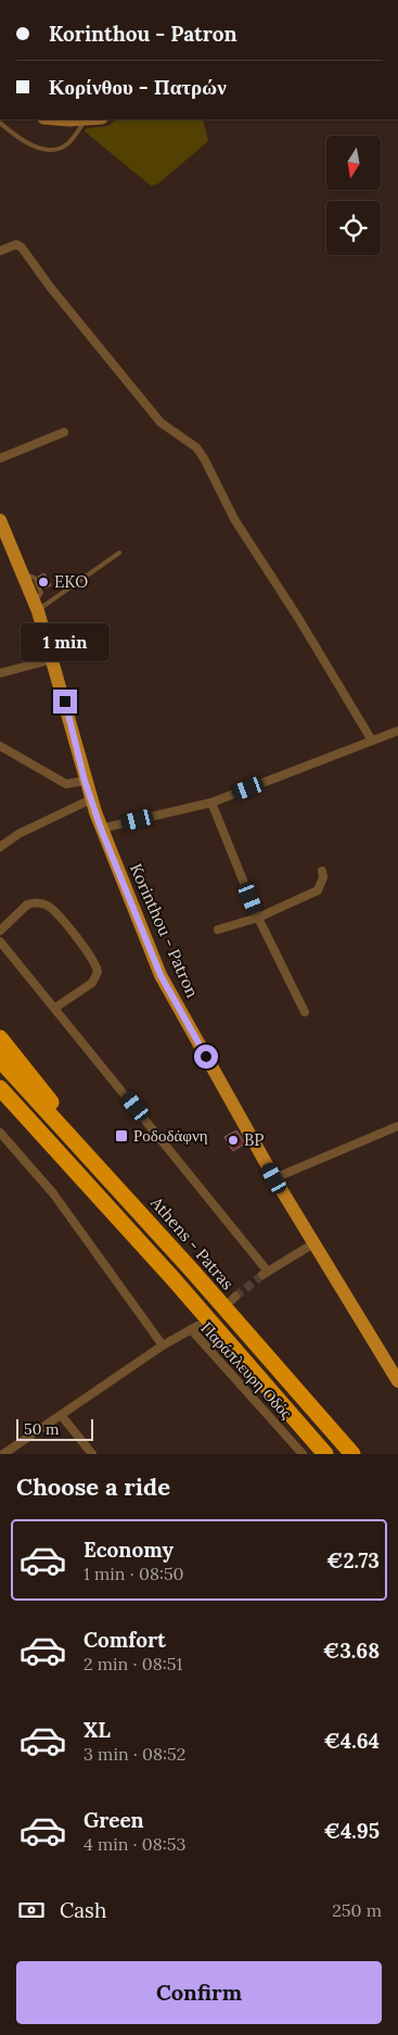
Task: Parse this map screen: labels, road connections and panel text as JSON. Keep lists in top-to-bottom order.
{
  "streets": {
    "highway": ["Athens - Patras"],
    "main road": ["Korinthou - Patron"],
    "street": ["Παράπλευρη Οδός"]
  },
  "places": {
    "other": ["EKO", "BP"],
    "transit": ["Ροδοδάφνη"]
  },
  "scale_bar": "50 m",
  "north": "bottom",
  "page": {
    "banner": ["Korinthou - Patron", "Κορίνθου - Πατρών"],
    "bubble": "1 min",
    "scale": "50 m",
    "heading": "Choose a ride",
    "list": [
      {
        "name": "Economy",
        "note": "1 min · 08:50",
        "value": "€2.73"
      },
      {
        "name": "Comfort",
        "note": "2 min · 08:51",
        "value": "€3.68"
      },
      {
        "name": "XL",
        "note": "3 min · 08:52",
        "value": "€4.64"
      },
      {
        "name": "Green",
        "note": "4 min · 08:53",
        "value": "€4.95"
      }
    ],
    "pay": ["Cash", "250 m"],
    "buttons": "Confirm"
  }
}
